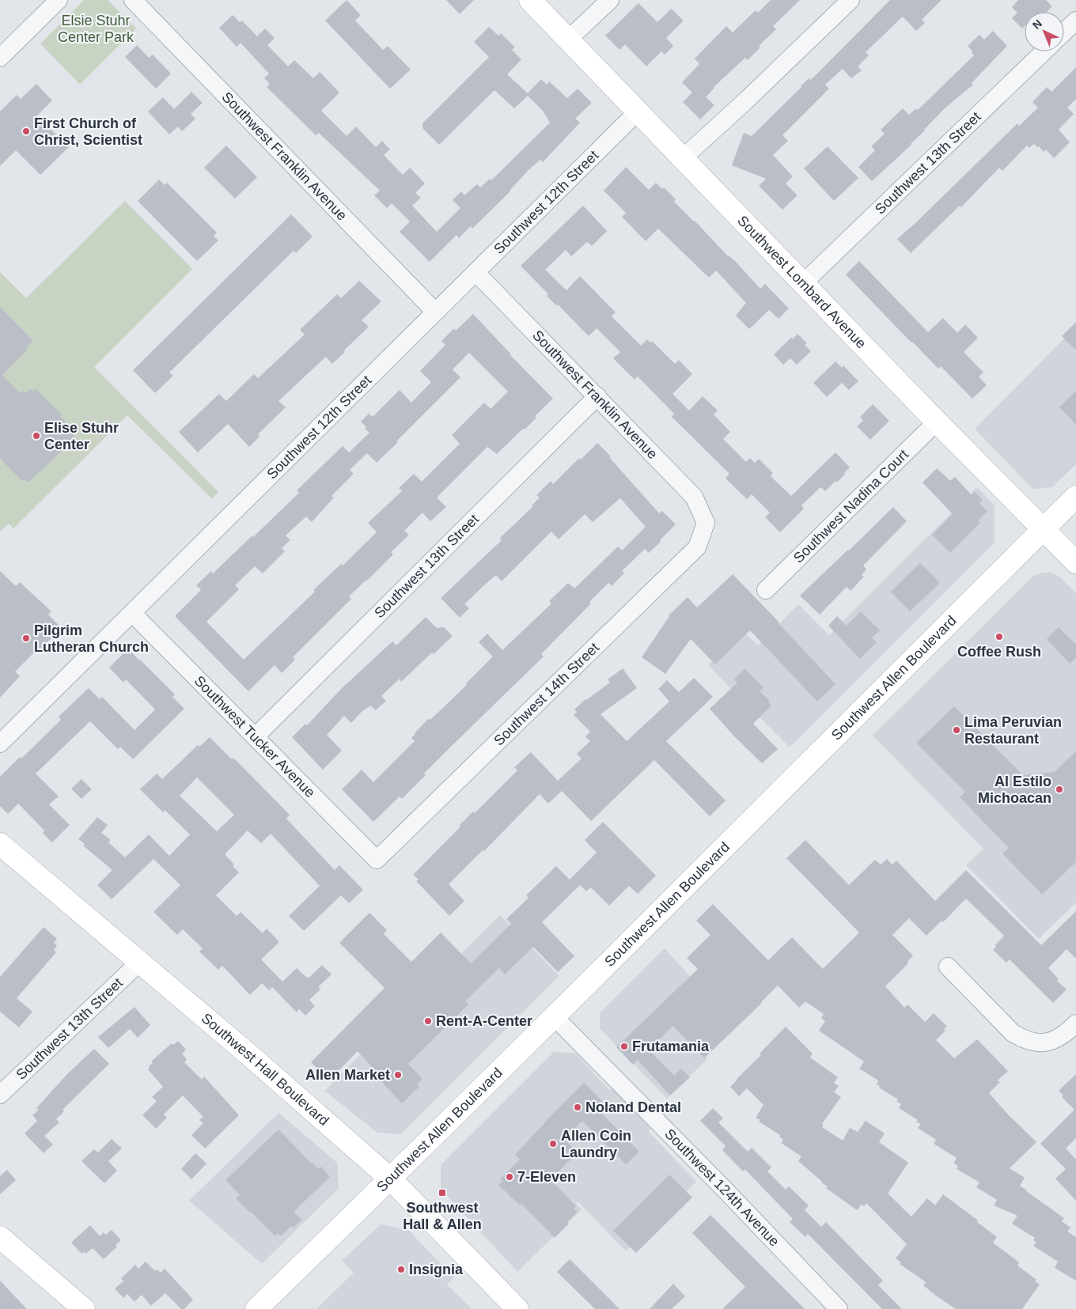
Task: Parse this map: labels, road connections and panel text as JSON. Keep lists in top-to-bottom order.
{
  "streets": {
    "main road": ["Southwest Lombard Avenue", "Southwest Allen Boulevard", "Southwest Hall Boulevard"],
    "street": [
      "Southwest Franklin Avenue",
      "Southwest 13th Street",
      "Southwest 12th Street",
      "Southwest Nadina Court",
      "Southwest 14th Street",
      "Southwest Tucker Avenue",
      "Southwest 124th Avenue"
    ]
  },
  "crossings": [
    ["Southwest Franklin Avenue", "Southwest 13th Street"],
    ["Southwest Franklin Avenue", "Southwest 12th Street"],
    ["Southwest Franklin Avenue", "Southwest 14th Street"],
    ["Southwest 13th Street", "Southwest Lombard Avenue"],
    ["Southwest 13th Street", "Southwest Tucker Avenue"],
    ["Southwest 13th Street", "Southwest Hall Boulevard"],
    ["Southwest 12th Street", "Southwest Lombard Avenue"],
    ["Southwest 12th Street", "Southwest Tucker Avenue"],
    ["Southwest Lombard Avenue", "Southwest Nadina Court"],
    ["Southwest Lombard Avenue", "Southwest Allen Boulevard"],
    ["Southwest Allen Boulevard", "Southwest Hall Boulevard"],
    ["Southwest Allen Boulevard", "Southwest 124th Avenue"],
    ["Southwest 14th Street", "Southwest Tucker Avenue"]
  ],
  "parks": ["Elsie Stuhr Center Park"],
  "places": {
    "other": [
      "First Church of Christ, Scientist",
      "Elise Stuhr Center",
      "Coffee Rush",
      "Pilgrim Lutheran Church",
      "Lima Peruvian Restaurant",
      "Al Estilo Michoacan",
      "Rent-A-Center",
      "Frutamania",
      "Allen Market",
      "Noland Dental",
      "Allen Coin Laundry",
      "7-Eleven",
      "Insignia"
    ],
    "transit": ["Southwest Hall & Allen"]
  },
  "north": "top left"
}
